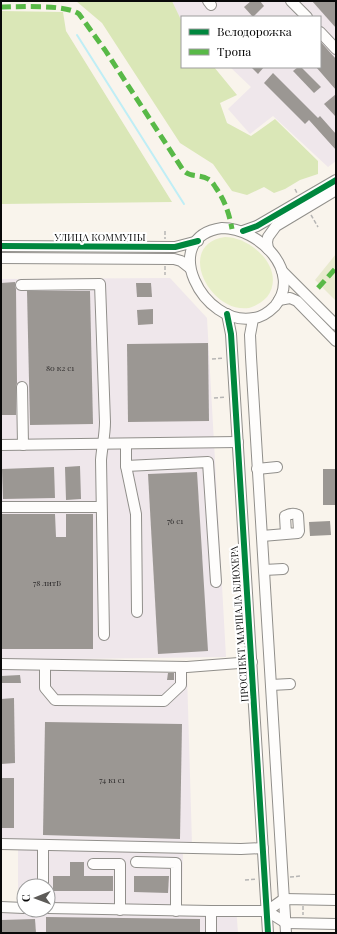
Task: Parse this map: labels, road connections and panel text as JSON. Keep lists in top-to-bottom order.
{
  "streets": {
    "street": ["УЛИЦА КОММУНЫ", "ПРОСПЕКТ МАРШАЛА БЛЮХЕРА"]
  },
  "crossings": [
    ["УЛИЦА КОММУНЫ", "ПРОСПЕКТ МАРШАЛА БЛЮХЕРА"]
  ],
  "house_numbers": [
    "80 к2 с1",
    "76 с1",
    "78 литБ",
    "74 к1 с1"
  ],
  "legend": ["Велодорожка", "Тропа"],
  "north": "left"
}
